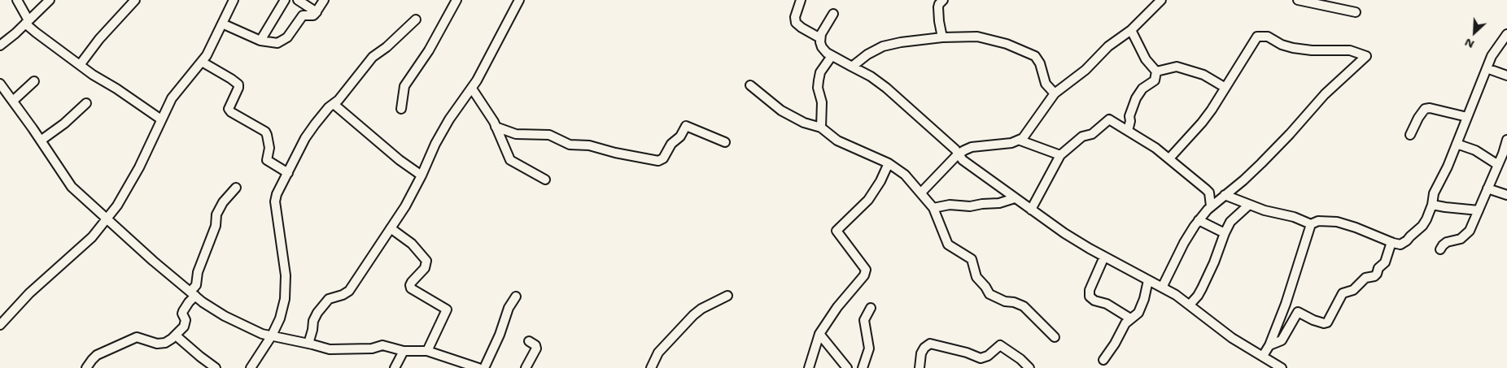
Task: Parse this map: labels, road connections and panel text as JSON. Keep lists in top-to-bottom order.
{
  "north": "bottom left"
}
